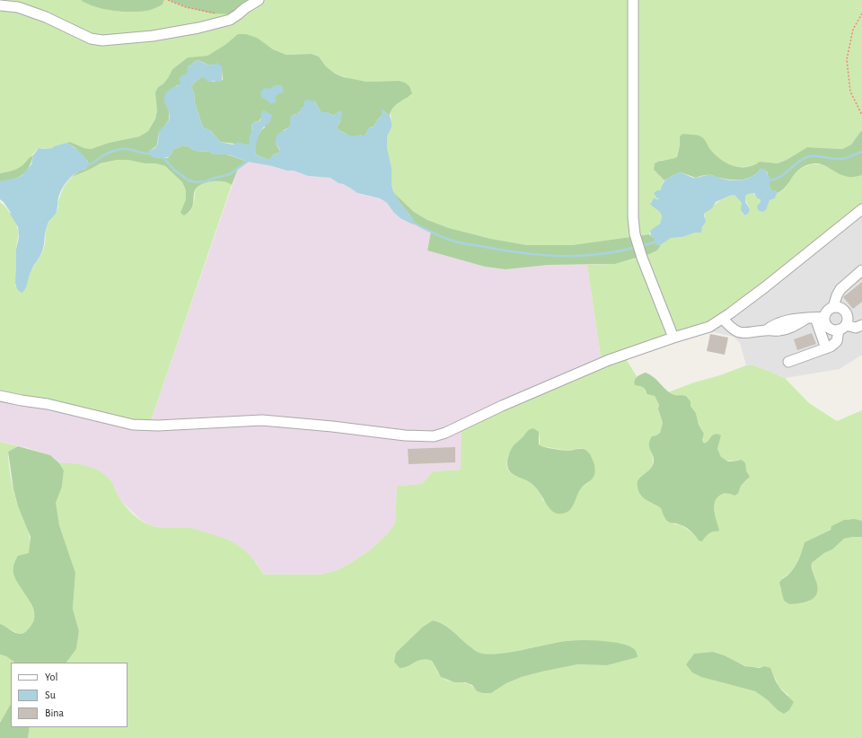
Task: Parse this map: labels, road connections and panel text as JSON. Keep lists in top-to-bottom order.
{
  "legend": ["Yol", "Su", "Bina"]
}
